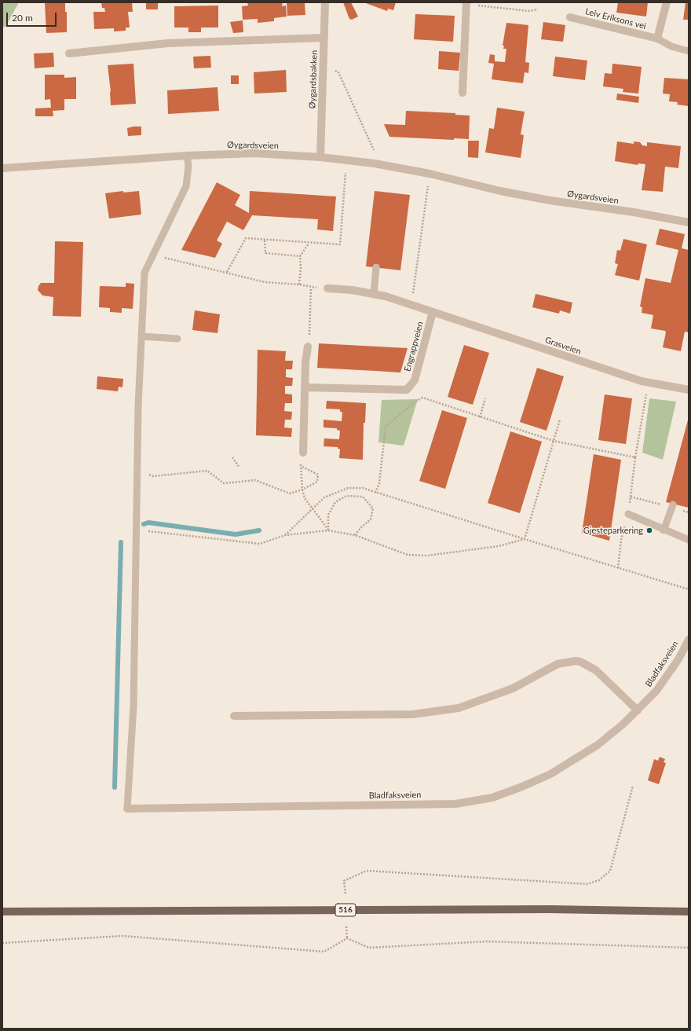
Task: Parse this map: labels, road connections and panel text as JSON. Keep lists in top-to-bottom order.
{
  "streets": {
    "main road": ["516"],
    "street": [
      "Leiv Eriksons vei",
      "Øygardsbakken",
      "Øygardsveien",
      "Grasveien",
      "Engrappveien",
      "Bladfaksveien"
    ]
  },
  "crossings": [
    ["Øygardsbakken", "Øygardsveien"],
    ["Grasveien", "Engrappveien"]
  ],
  "places": ["Gjesteparkering"],
  "scale_bar": "20 m"
}
